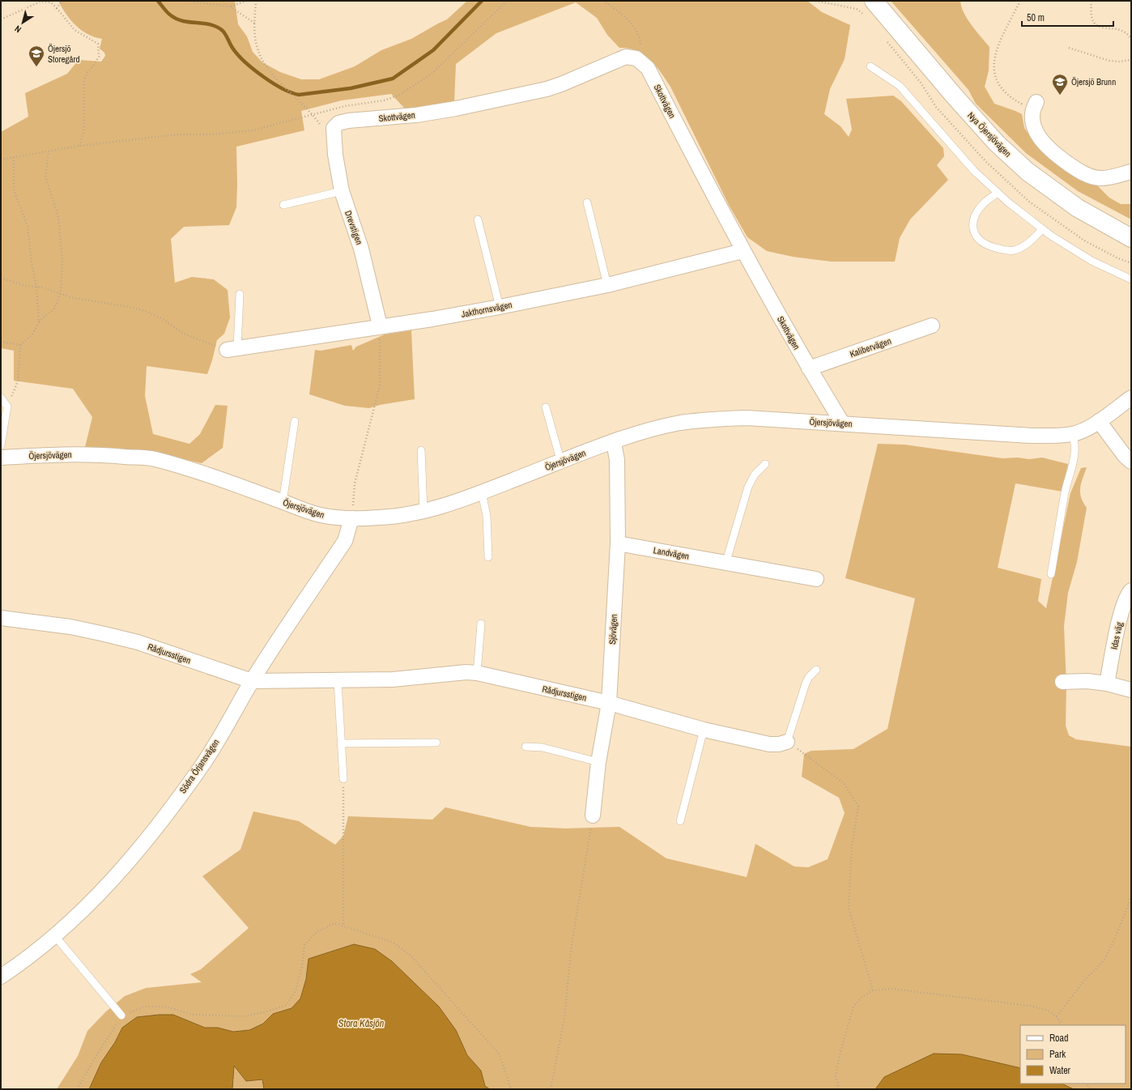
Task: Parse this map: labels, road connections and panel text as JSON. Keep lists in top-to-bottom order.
{
  "streets": {
    "street": [
      "Skottvägen",
      "Nya Öjersjövägen",
      "Drevstigen",
      "Jakthornsvägen",
      "Kalibervägen",
      "Öjersjövägen",
      "Landvägen",
      "Sjövägen",
      "Idas väg",
      "Rådjursstigen",
      "Södra Örjansvägen"
    ]
  },
  "crossings": [
    ["Skottvägen", "Drevstigen"],
    ["Skottvägen", "Jakthornsvägen"],
    ["Skottvägen", "Kalibervägen"],
    ["Skottvägen", "Öjersjövägen"],
    ["Drevstigen", "Jakthornsvägen"],
    ["Öjersjövägen", "Sjövägen"],
    ["Öjersjövägen", "Södra Örjansvägen"],
    ["Landvägen", "Sjövägen"],
    ["Sjövägen", "Rådjursstigen"],
    ["Rådjursstigen", "Södra Örjansvägen"]
  ],
  "water": ["Stora Kåsjön"],
  "places": {
    "school or university": ["Öjersjö Storegård", "Öjersjö Brunn"]
  },
  "legend": ["Road", "Park", "Water"],
  "scale_bar": "50 m",
  "north": "bottom left"
}
